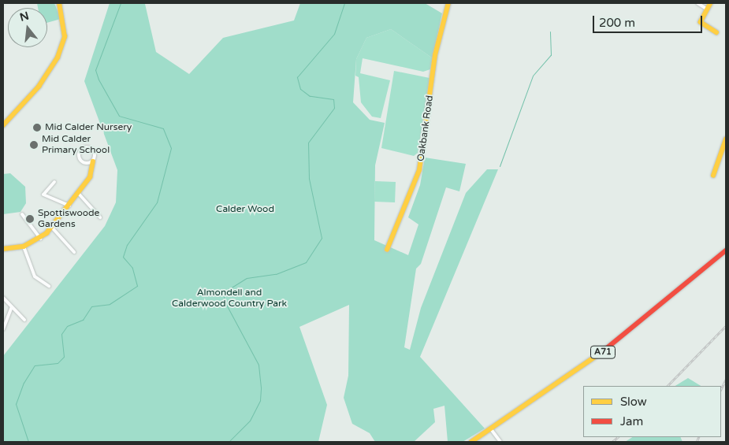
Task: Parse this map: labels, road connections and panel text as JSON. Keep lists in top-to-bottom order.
{
  "streets": {
    "street": ["Oakbank Road", "A71"]
  },
  "parks": ["Calder Wood", "Almondell and Calderwood Country Park"],
  "places": ["Mid Calder Nursery", "Mid Calder Primary School", "Spottiswoode Gardens"],
  "legend": ["Slow", "Jam"],
  "scale_bar": "200 m",
  "north": "top"
}
